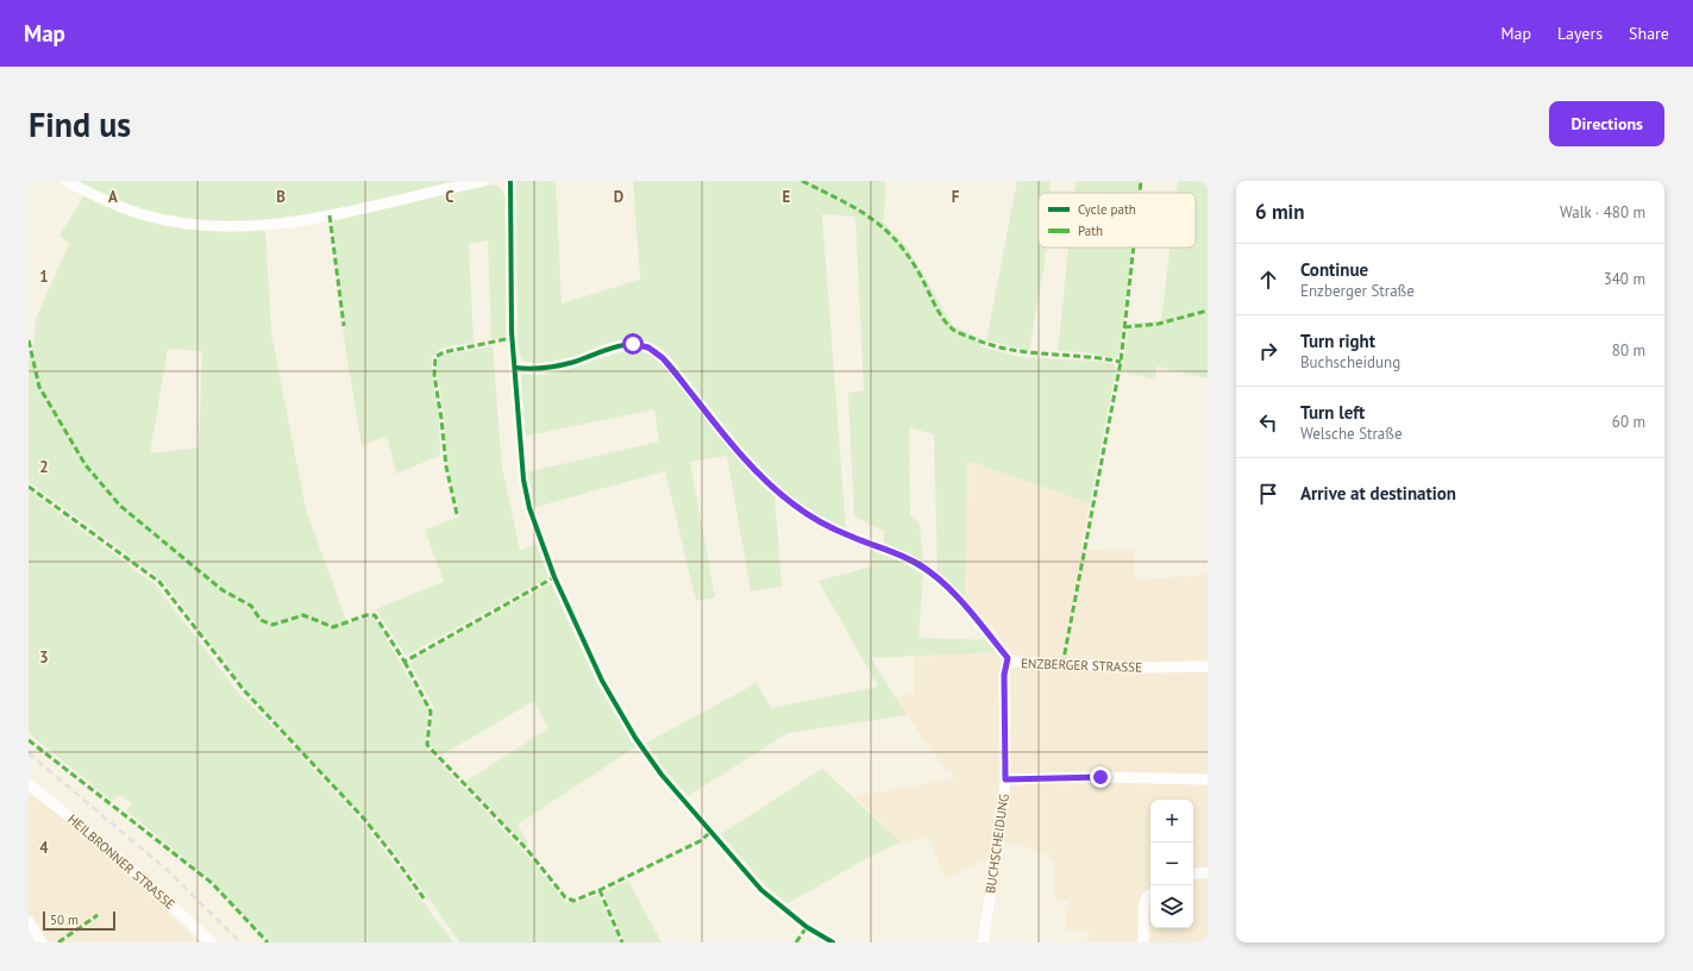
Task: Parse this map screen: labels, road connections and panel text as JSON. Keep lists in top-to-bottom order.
{
  "streets": {
    "street": ["ENZBERGER STRASSE", "BUCHSCHEIDUNG", "HEILBRONNER STRASSE"]
  },
  "crossings": [
    ["ENZBERGER STRASSE", "BUCHSCHEIDUNG"]
  ],
  "legend": ["Cycle path", "Path"],
  "scale_bar": "50 m",
  "page": {
    "header": "Map",
    "nav": ["Map", "Layers", "Share"],
    "buttons": "Directions",
    "title": "Find us",
    "heading": ["6 min", "Walk · 480 m"],
    "list": [
      ["Continue", "Enzberger Straße", "340 m"],
      ["Turn right", "Buchscheidung", "80 m"],
      ["Turn left", "Welsche Straße", "60 m"],
      "Arrive at destination"
    ],
    "map_buttons": ["+", "−"],
    "scale": "50 m"
  },
  "grid": {
    "columns": [
      "A",
      "B",
      "C",
      "D",
      "E",
      "F"
    ],
    "rows": [
      "1",
      "2",
      "3",
      "4"
    ]
  }
}
